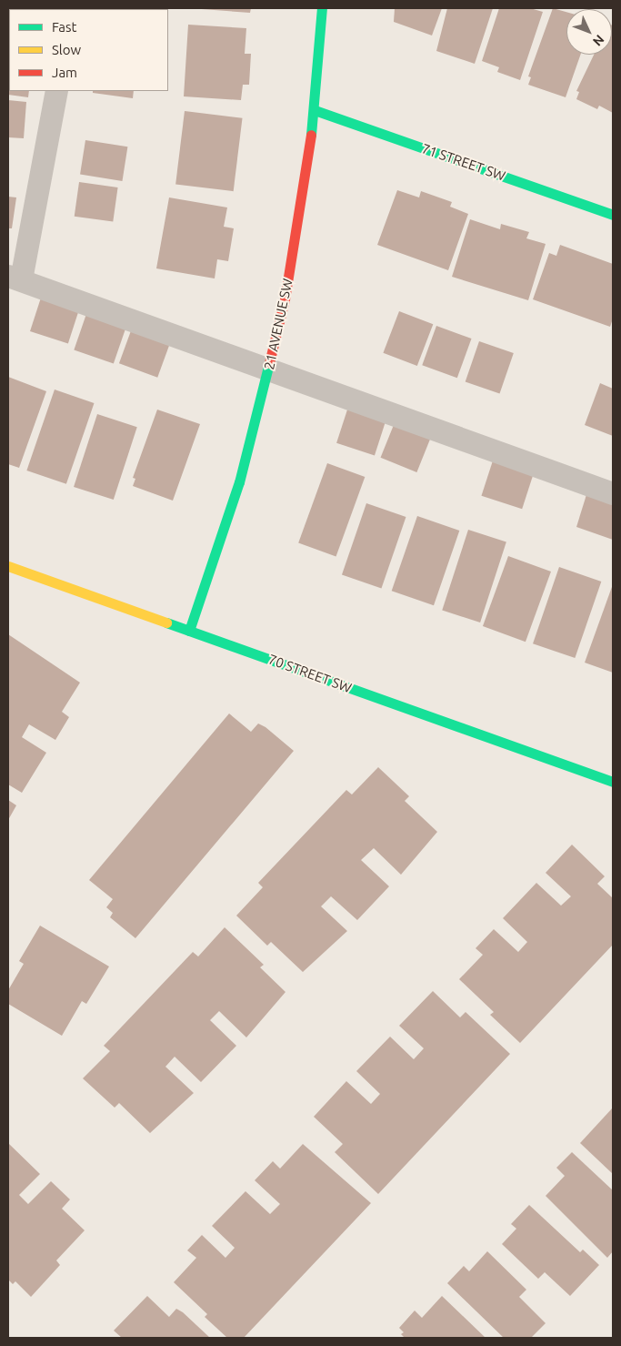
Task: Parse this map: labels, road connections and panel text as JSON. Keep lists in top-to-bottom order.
{
  "streets": {
    "street": ["71 STREET SW", "21 AVENUE SW", "70 STREET SW"]
  },
  "crossings": [
    ["71 STREET SW", "21 AVENUE SW"],
    ["21 AVENUE SW", "70 STREET SW"]
  ],
  "legend": ["Fast", "Slow", "Jam"],
  "north": "bottom right"
}
